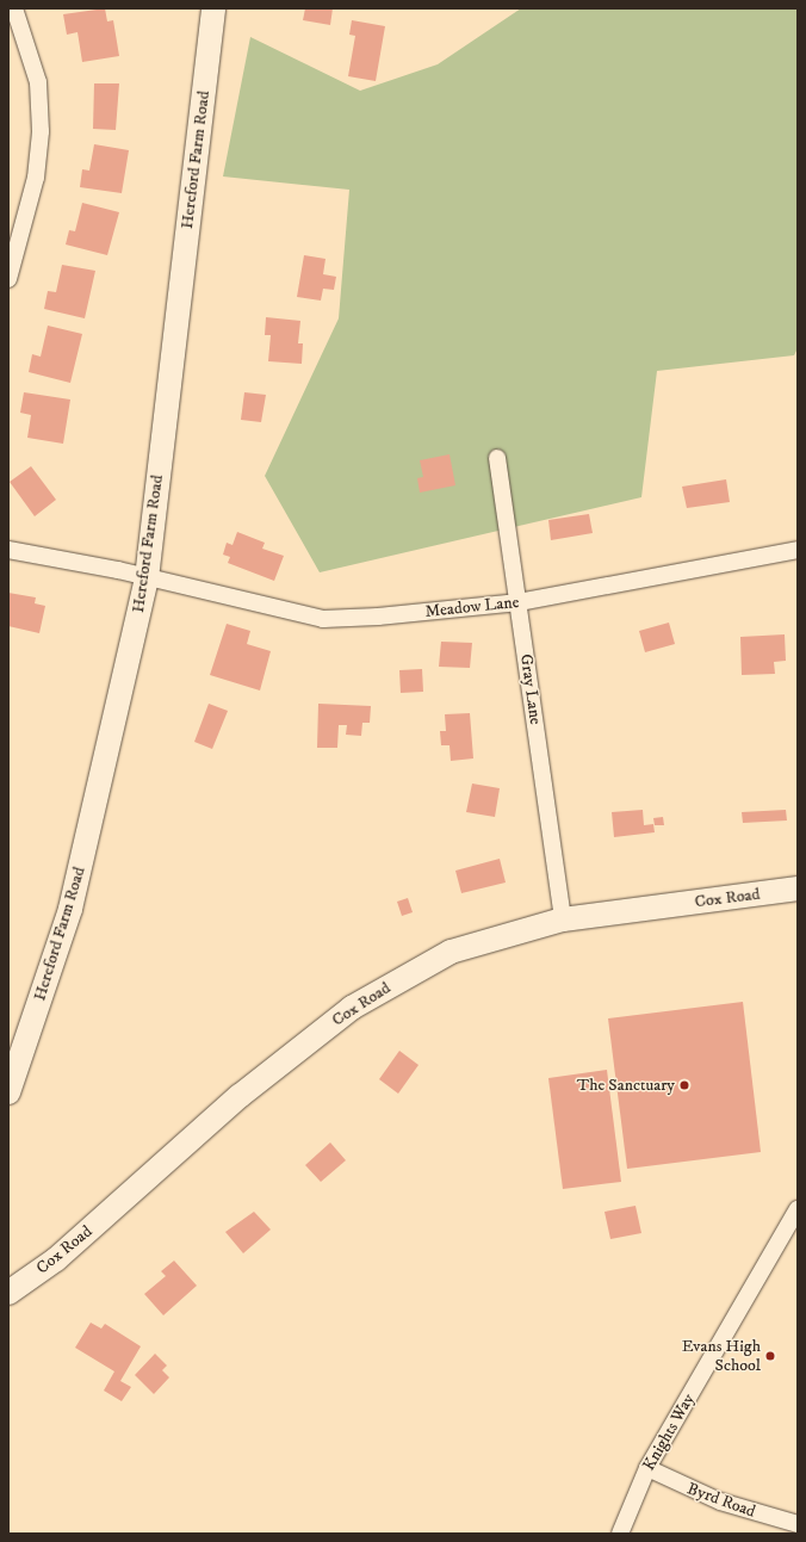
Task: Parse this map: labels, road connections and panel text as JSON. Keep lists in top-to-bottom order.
{
  "streets": {
    "street": [
      "Hereford Farm Road",
      "Meadow Lane",
      "Gray Lane",
      "Cox Road",
      "Knights Way",
      "Byrd Road"
    ]
  },
  "crossings": [
    ["Hereford Farm Road", "Meadow Lane"],
    ["Meadow Lane", "Gray Lane"],
    ["Gray Lane", "Cox Road"],
    ["Knights Way", "Byrd Road"]
  ],
  "places": ["The Sanctuary", "Evans High School"]
}
